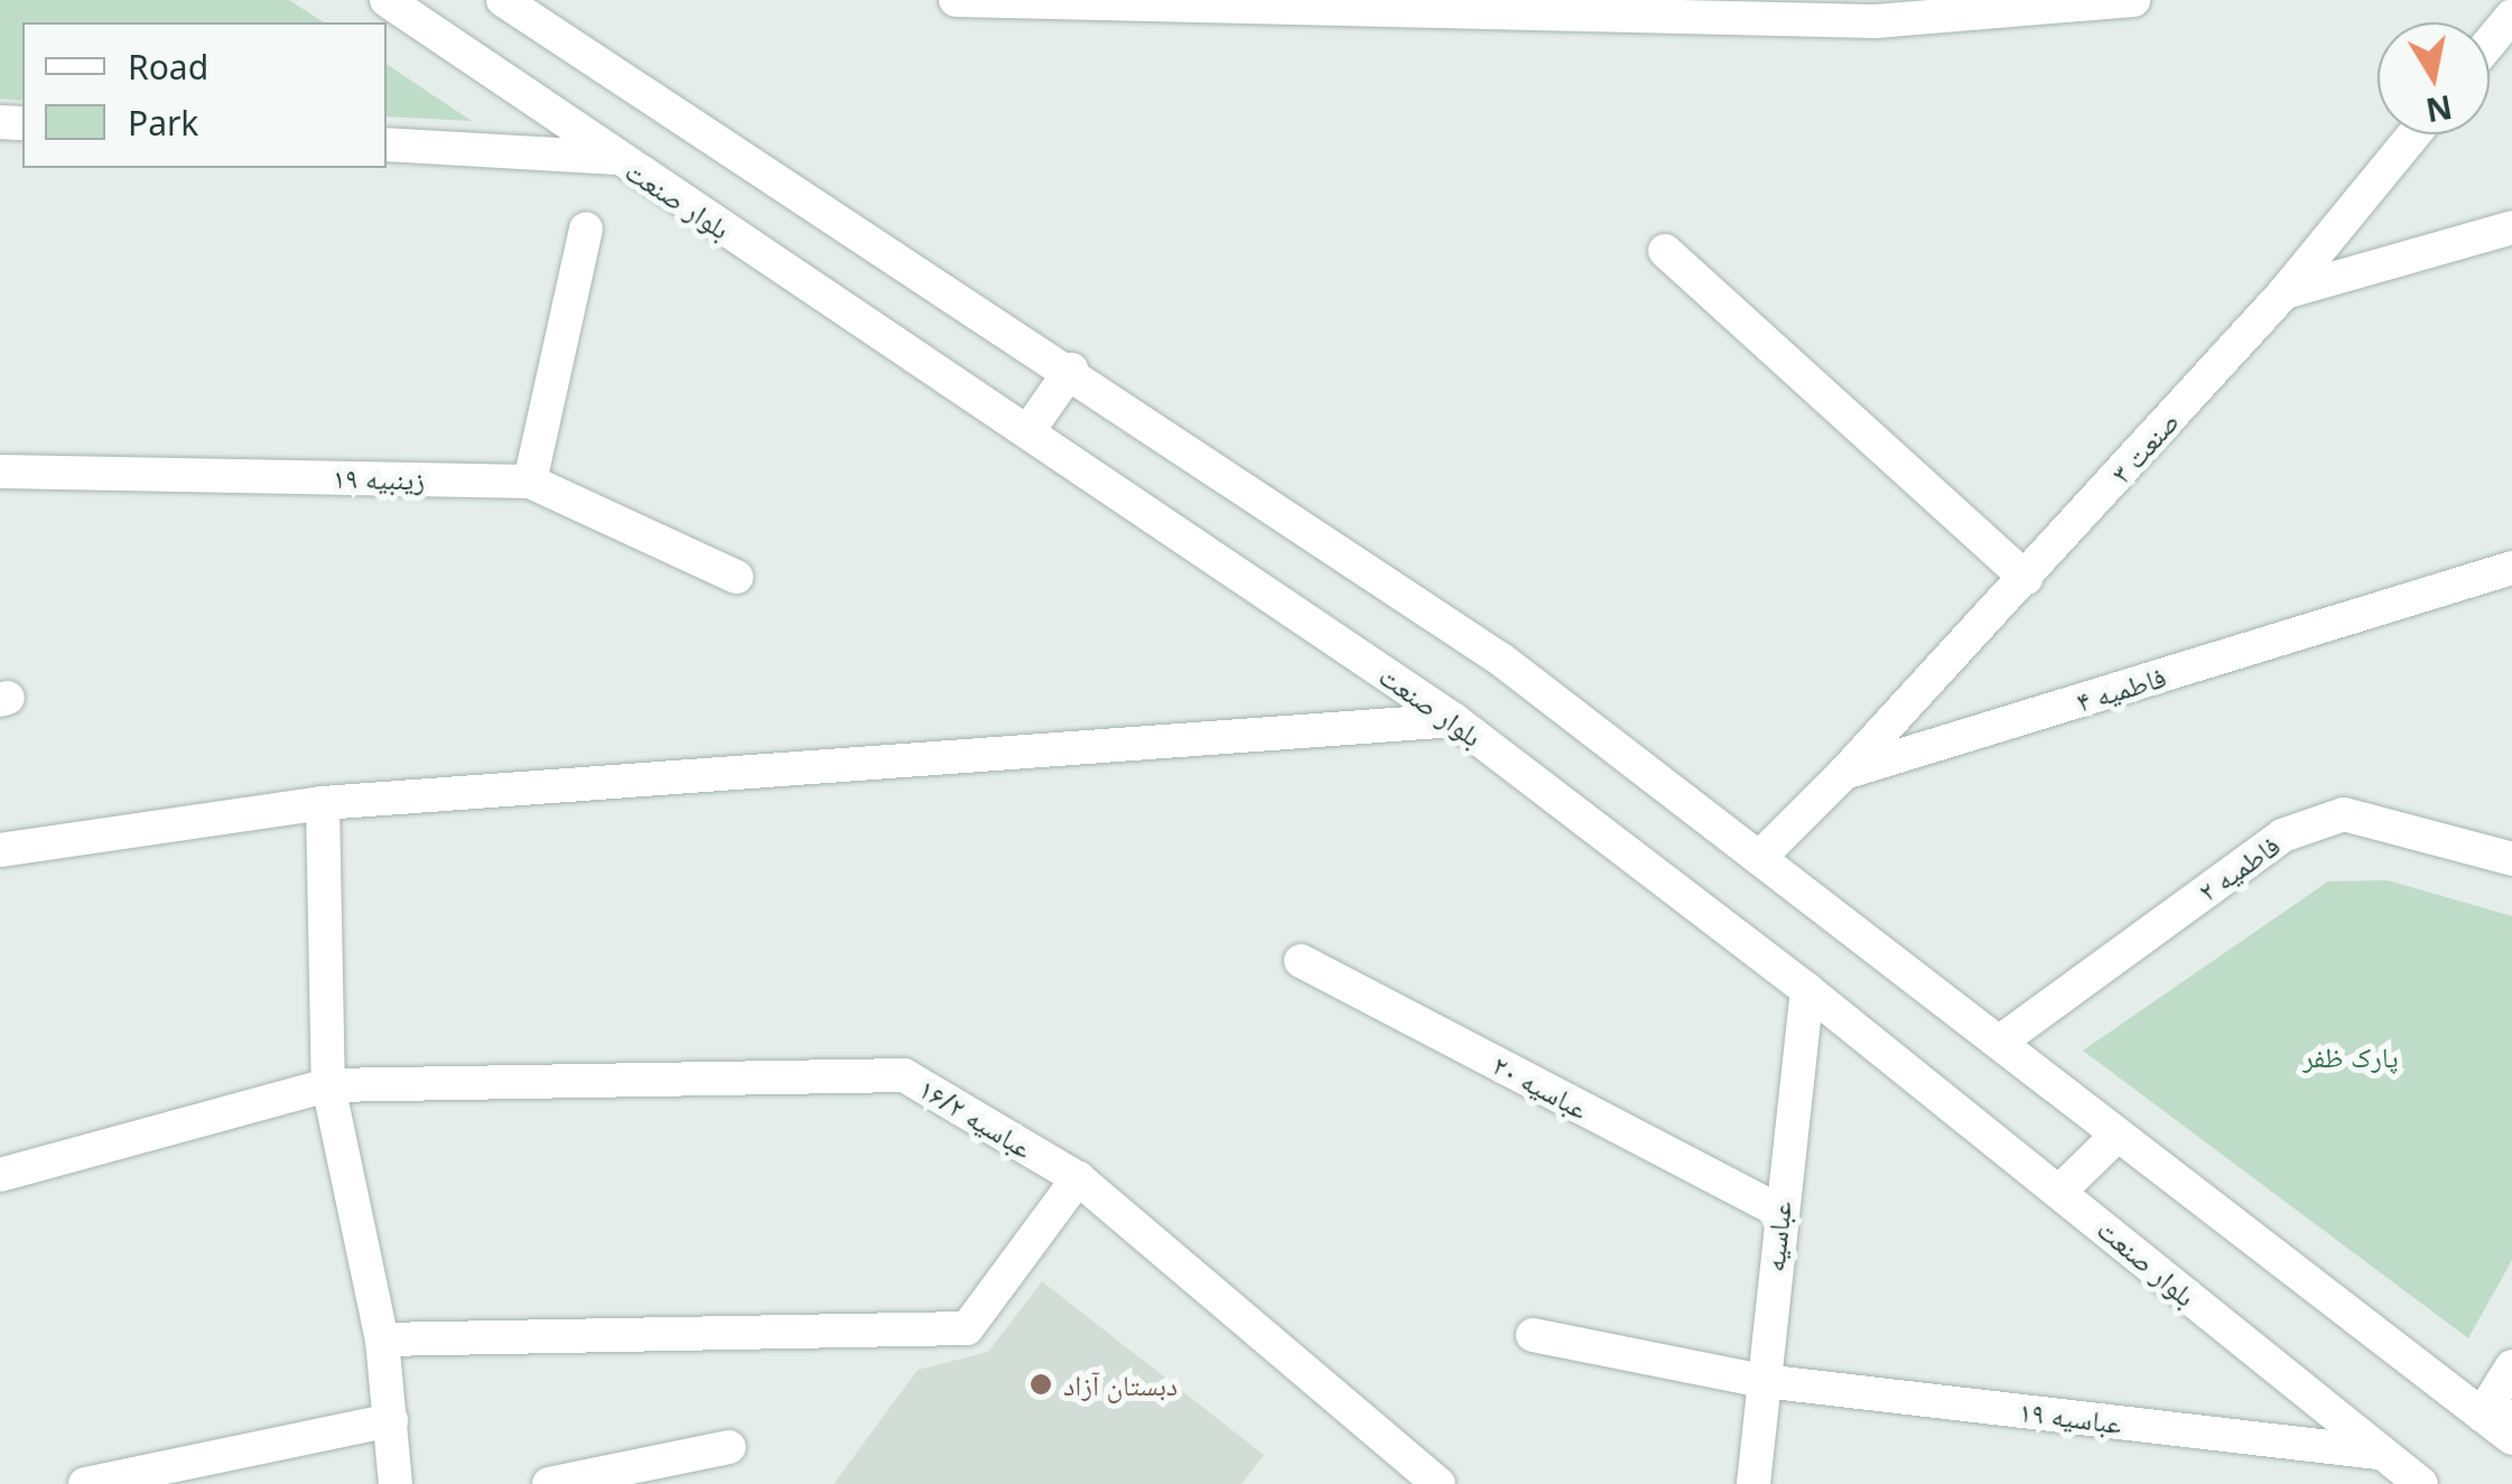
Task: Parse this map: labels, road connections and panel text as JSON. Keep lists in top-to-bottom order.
{
  "streets": {
    "street": [
      "بلوار صنعت",
      "صنعت ۳",
      "زینبیه ۱۹",
      "فاطمیه ۴",
      "فاطمیه ۲",
      "عباسیه ۲۰",
      "عباسیه ۱۶/۲",
      "عباسیه",
      "عباسیه ۱۹"
    ]
  },
  "crossings": [
    ["بلوار صنعت", "عباسیه"],
    ["بلوار صنعت", "عباسیه ۱۹"],
    ["صنعت ۳", "فاطمیه ۴"],
    ["عباسیه ۲۰", "عباسیه"],
    ["عباسیه", "عباسیه ۱۹"]
  ],
  "parks": ["پارک ظفر"],
  "places": ["دبستان آزاد"],
  "legend": ["Road", "Park"],
  "north": "bottom"
}
